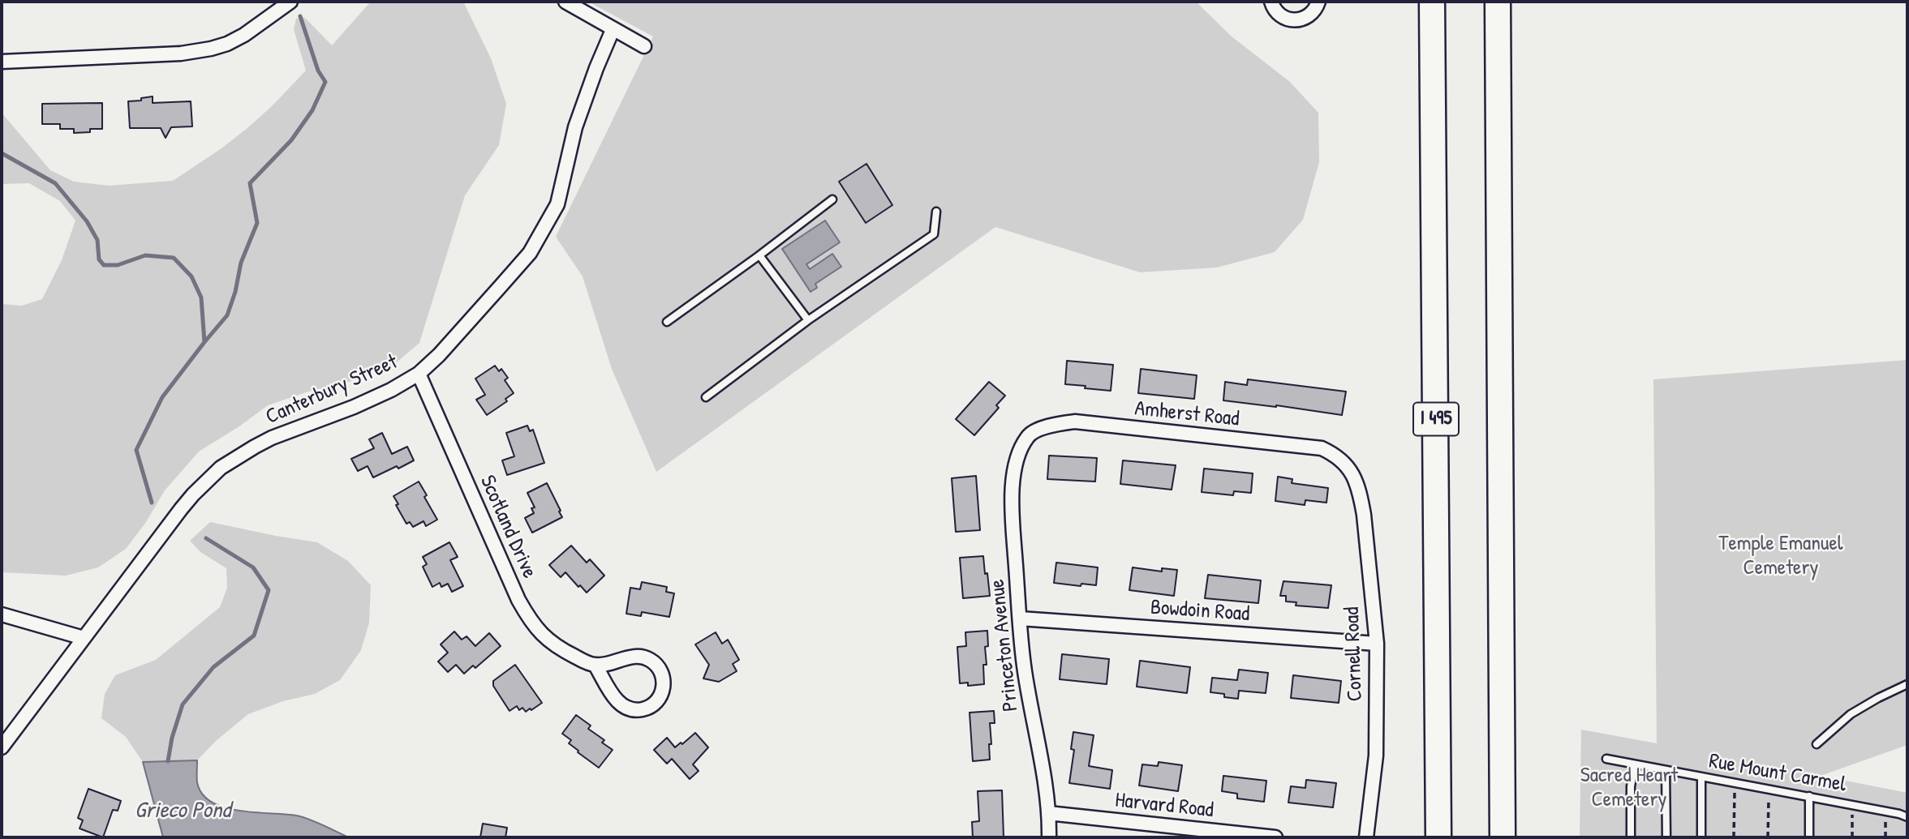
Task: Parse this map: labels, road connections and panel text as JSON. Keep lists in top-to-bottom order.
{
  "streets": {
    "highway": ["I 495"],
    "street": [
      "Canterbury Street",
      "Amherst Road",
      "Scotland Drive",
      "Bowdoin Road",
      "Princeton Avenue",
      "Cornell Road",
      "Harvard Road"
    ],
    "lane": ["Rue Mount Carmel"]
  },
  "crossings": [
    ["Canterbury Street", "Scotland Drive"],
    ["Amherst Road", "Princeton Avenue"],
    ["Amherst Road", "Cornell Road"],
    ["Bowdoin Road", "Princeton Avenue"],
    ["Bowdoin Road", "Cornell Road"],
    ["Princeton Avenue", "Harvard Road"]
  ],
  "water": ["Grieco Pond"],
  "parks": ["Temple Emanuel Cemetery", "Sacred Heart Cemetery"]
}
